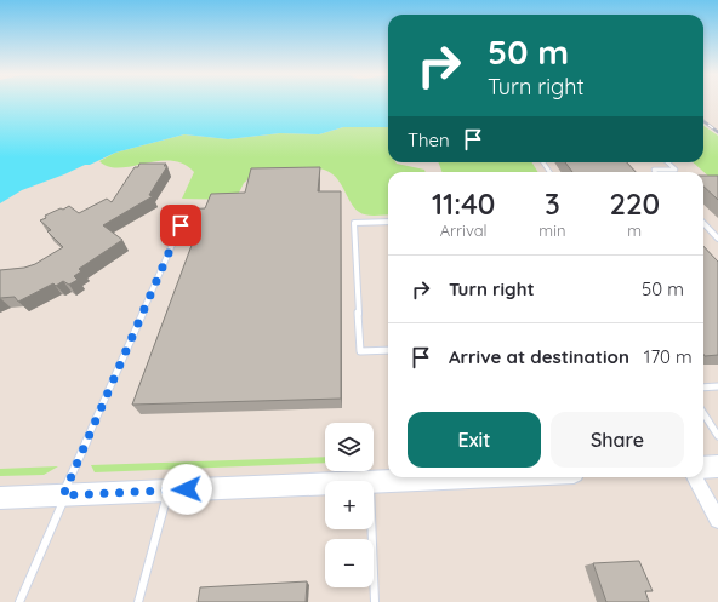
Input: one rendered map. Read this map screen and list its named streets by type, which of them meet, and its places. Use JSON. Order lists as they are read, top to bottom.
{
  "page": {
    "turn": ["50 m", "Turn right"],
    "then": "Then",
    "eta": [
      "11:40",
      "Arrival",
      "3",
      "min",
      "220",
      "m"
    ],
    "list": [
      {
        "name": "Turn right",
        "value": "50 m"
      },
      {
        "name": "Arrive at destination",
        "value": "170 m"
      }
    ],
    "buttons": ["Exit", "Share"],
    "map_buttons": ["+", "−"]
  }
}
